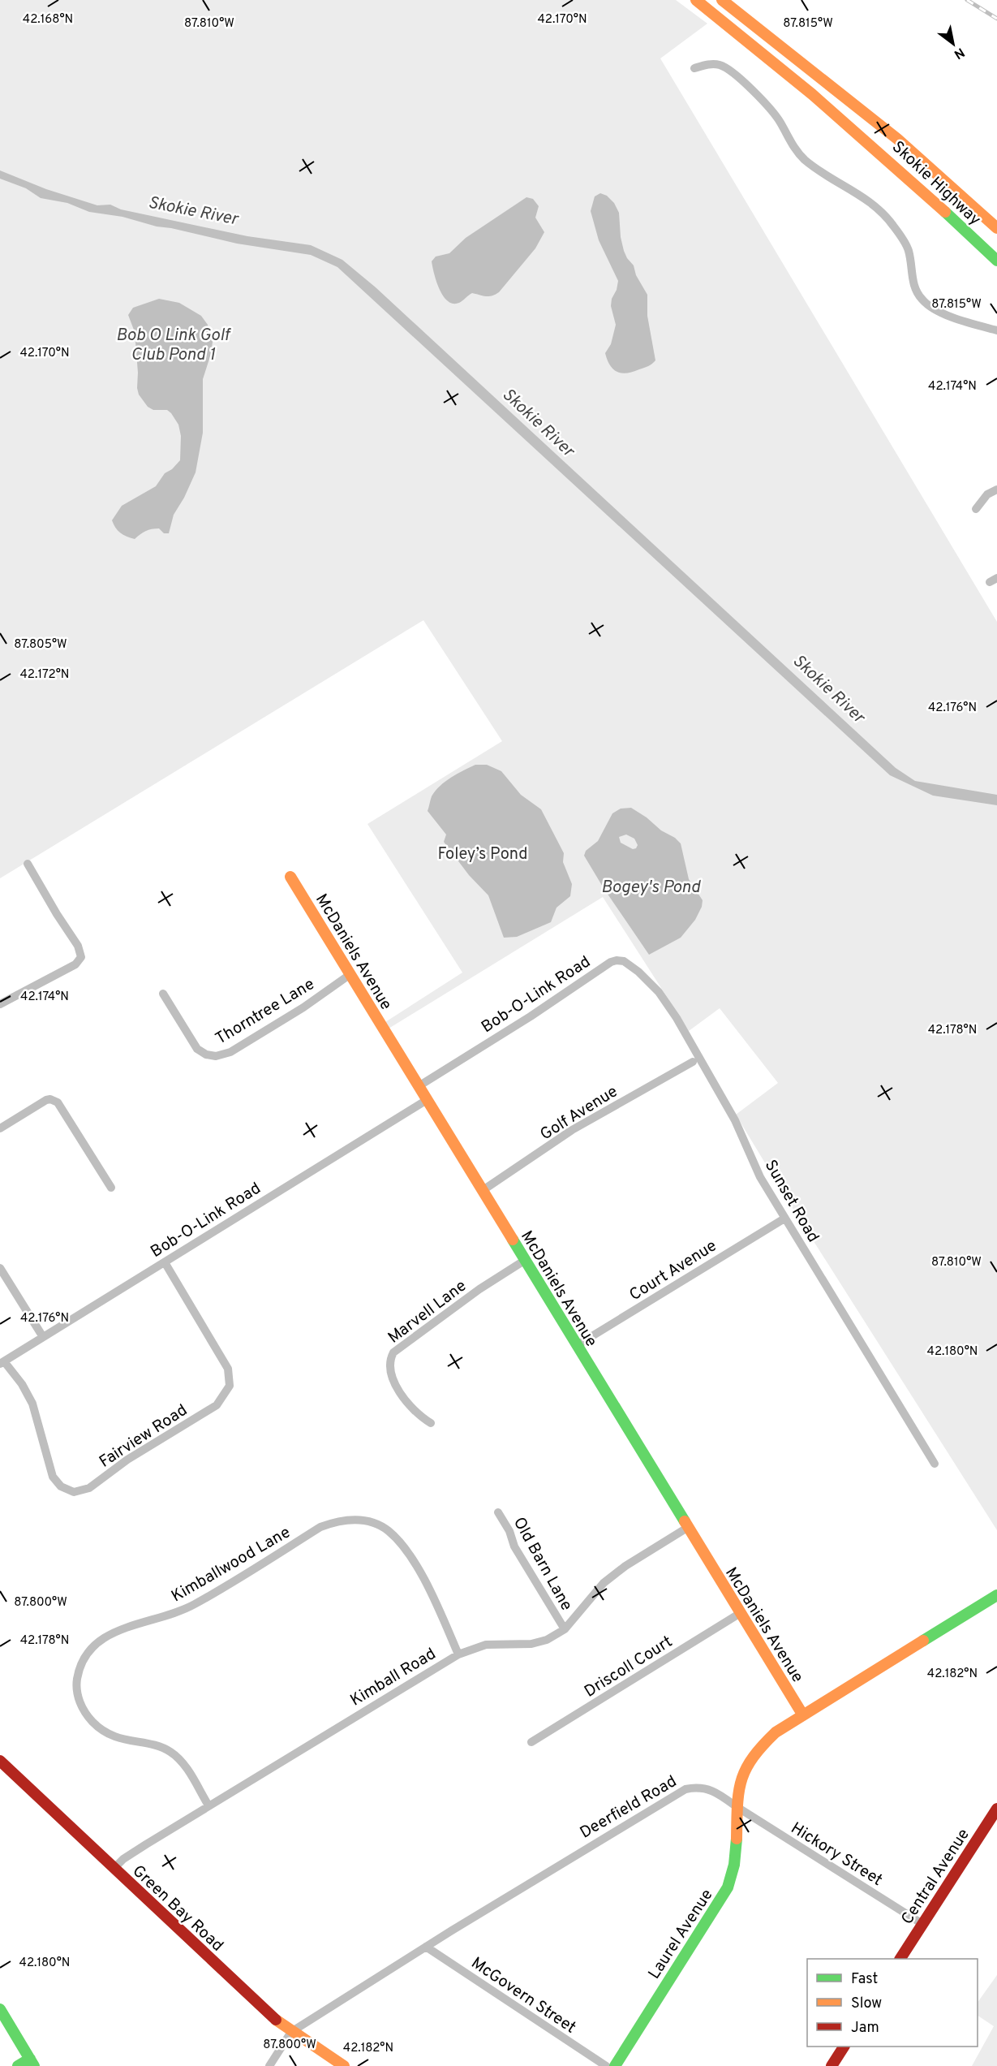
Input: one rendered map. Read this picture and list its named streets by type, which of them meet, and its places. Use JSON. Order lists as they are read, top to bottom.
{
  "streets": {
    "main road": [
      "Skokie Highway",
      "McDaniels Avenue",
      "Central Avenue",
      "Green Bay Road",
      "Laurel Avenue"
    ],
    "street": [
      "Bob-O-Link Road",
      "Thorntree Lane",
      "Golf Avenue",
      "Sunset Road",
      "Court Avenue",
      "Marvell Lane",
      "Fairview Road",
      "Kimballwood Lane",
      "Old Barn Lane",
      "Driscoll Court",
      "Kimball Road",
      "Deerfield Road",
      "Hickory Street",
      "McGovern Street"
    ]
  },
  "crossings": [
    ["McDaniels Avenue", "Bob-O-Link Road"],
    ["McDaniels Avenue", "Thorntree Lane"],
    ["McDaniels Avenue", "Golf Avenue"],
    ["McDaniels Avenue", "Court Avenue"],
    ["McDaniels Avenue", "Marvell Lane"],
    ["McDaniels Avenue", "Driscoll Court"],
    ["McDaniels Avenue", "Kimball Road"],
    ["Bob-O-Link Road", "Sunset Road"],
    ["Bob-O-Link Road", "Fairview Road"],
    ["Sunset Road", "Court Avenue"],
    ["Kimballwood Lane", "Kimball Road"],
    ["Old Barn Lane", "Kimball Road"],
    ["Kimball Road", "Green Bay Road"],
    ["Deerfield Road", "Hickory Street"],
    ["Deerfield Road", "Green Bay Road"],
    ["Deerfield Road", "Laurel Avenue"],
    ["Deerfield Road", "McGovern Street"],
    ["Hickory Street", "Central Avenue"],
    ["Hickory Street", "Laurel Avenue"]
  ],
  "water": ["Skokie River", "Bob O Link Golf Club Pond 1", "Bogey's Pond"],
  "parks": ["Foley’s Pond"],
  "legend": ["Fast", "Slow", "Jam"],
  "north": "bottom right",
  "coordinates": [
    "42.168°N",
    "42.170°N",
    "87.810°W",
    "87.815°W",
    "42.174°N",
    "87.805°W",
    "42.172°N",
    "42.176°N",
    "42.178°N",
    "42.180°N",
    "87.800°W",
    "42.182°N"
  ]
}
